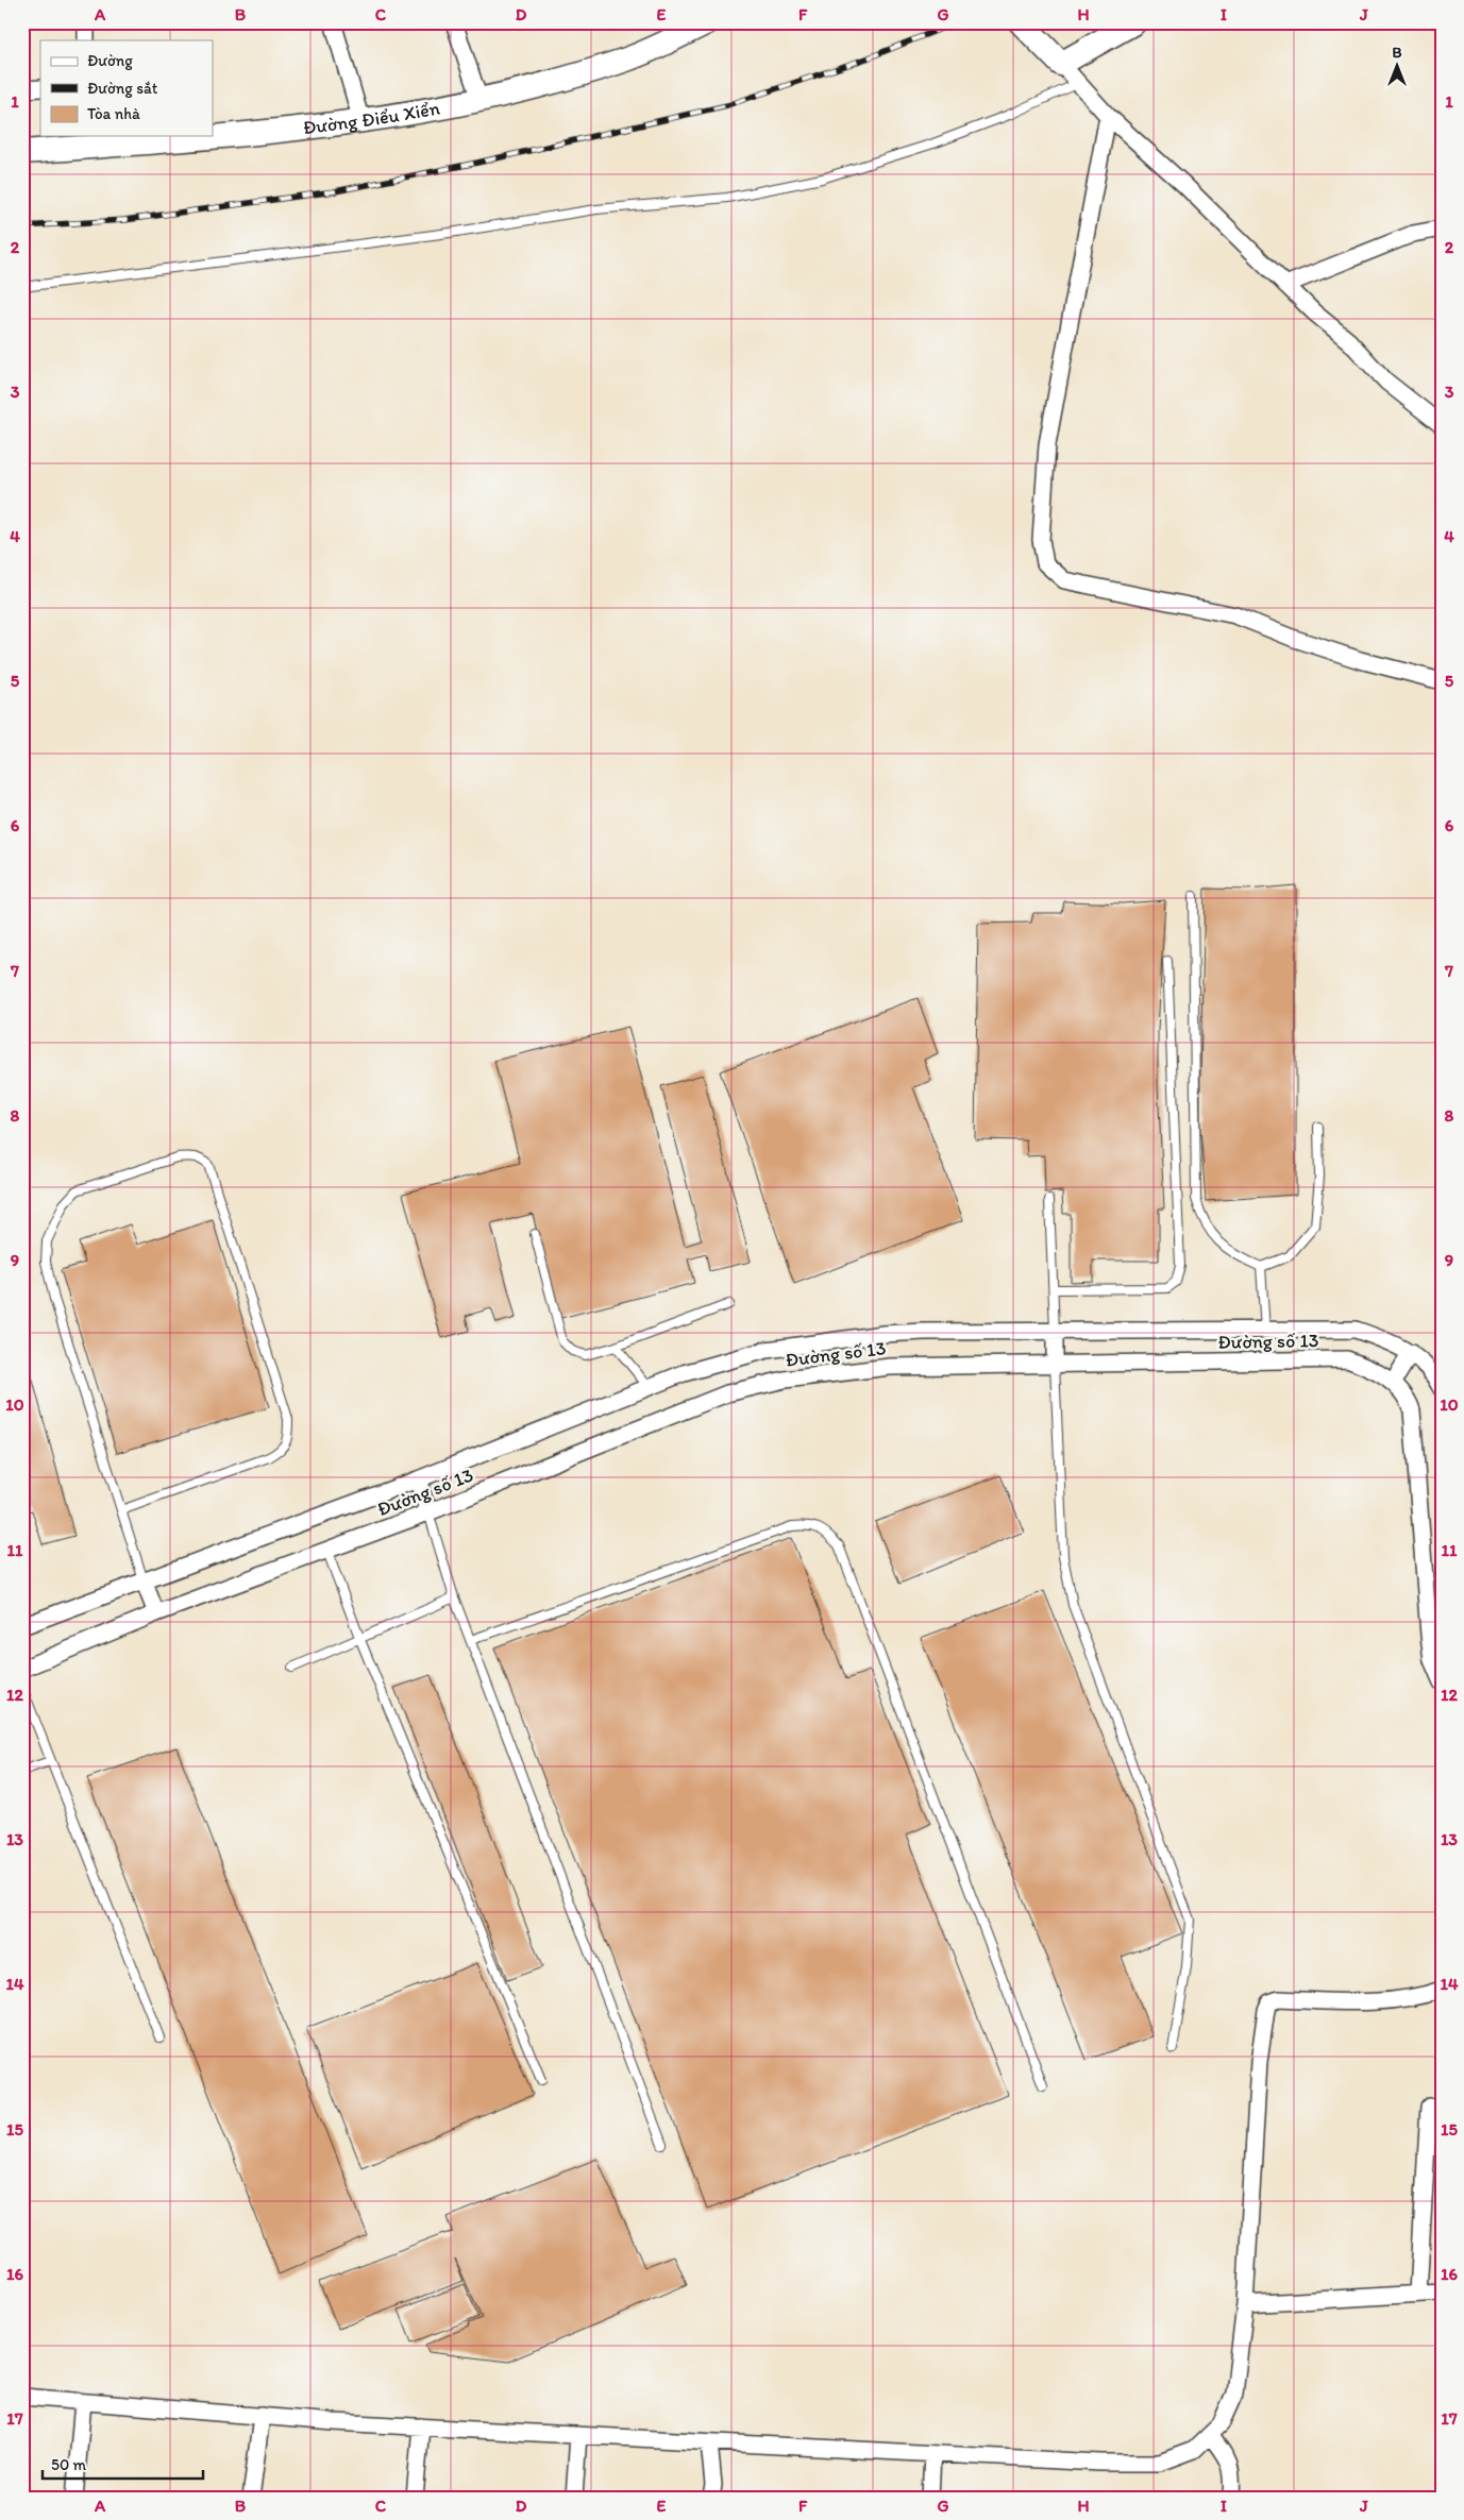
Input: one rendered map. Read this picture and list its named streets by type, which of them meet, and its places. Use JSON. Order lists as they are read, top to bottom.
{
  "streets": {
    "street": ["Đường Điểu Xiển", "Đường số 13"]
  },
  "legend": ["Đường", "Đường sắt", "Tòa nhà"],
  "scale_bar": "50 m",
  "north": "top",
  "grid": {
    "columns": [
      "A",
      "B",
      "C",
      "D",
      "E",
      "F",
      "G",
      "H",
      "I",
      "J"
    ],
    "rows": [
      "1",
      "2",
      "3",
      "4",
      "5",
      "6",
      "7",
      "8",
      "9",
      "10",
      "11",
      "12",
      "13",
      "14",
      "15",
      "16",
      "17"
    ]
  }
}
